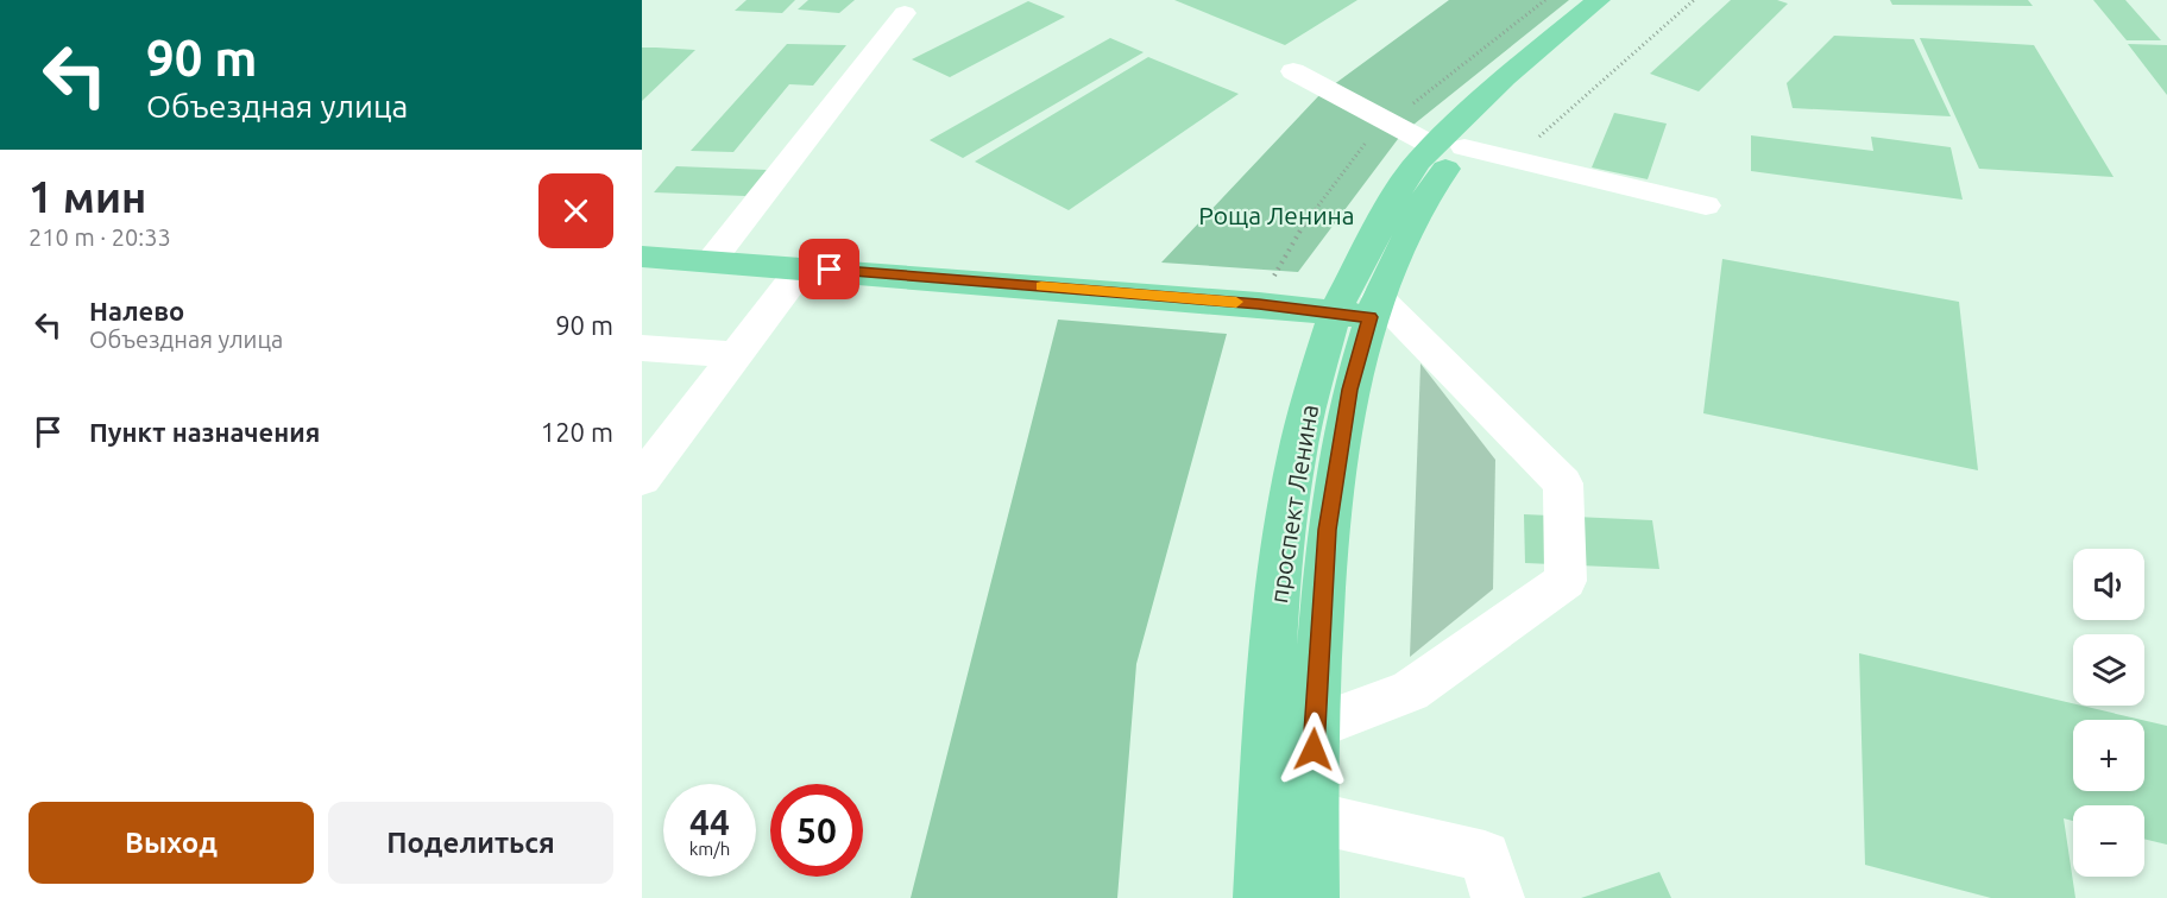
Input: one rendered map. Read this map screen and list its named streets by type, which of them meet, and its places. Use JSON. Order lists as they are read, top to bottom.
{
  "streets": {
    "main road": ["проспект Ленина"]
  },
  "parks": ["Роща Ленина"],
  "page": {
    "turn": ["90 m", "Объездная улица"],
    "heading": ["1 мин", "210 m · 20:33"],
    "list": [
      {
        "name": "Налево",
        "note": "Объездная улица",
        "value": "90 m"
      },
      {
        "name": "Пункт назначения",
        "value": "120 m"
      }
    ],
    "map_buttons": ["+", "−"],
    "speed": "44 km/h",
    "limit": "50",
    "buttons": ["Выход", "Поделиться"]
  }
}
